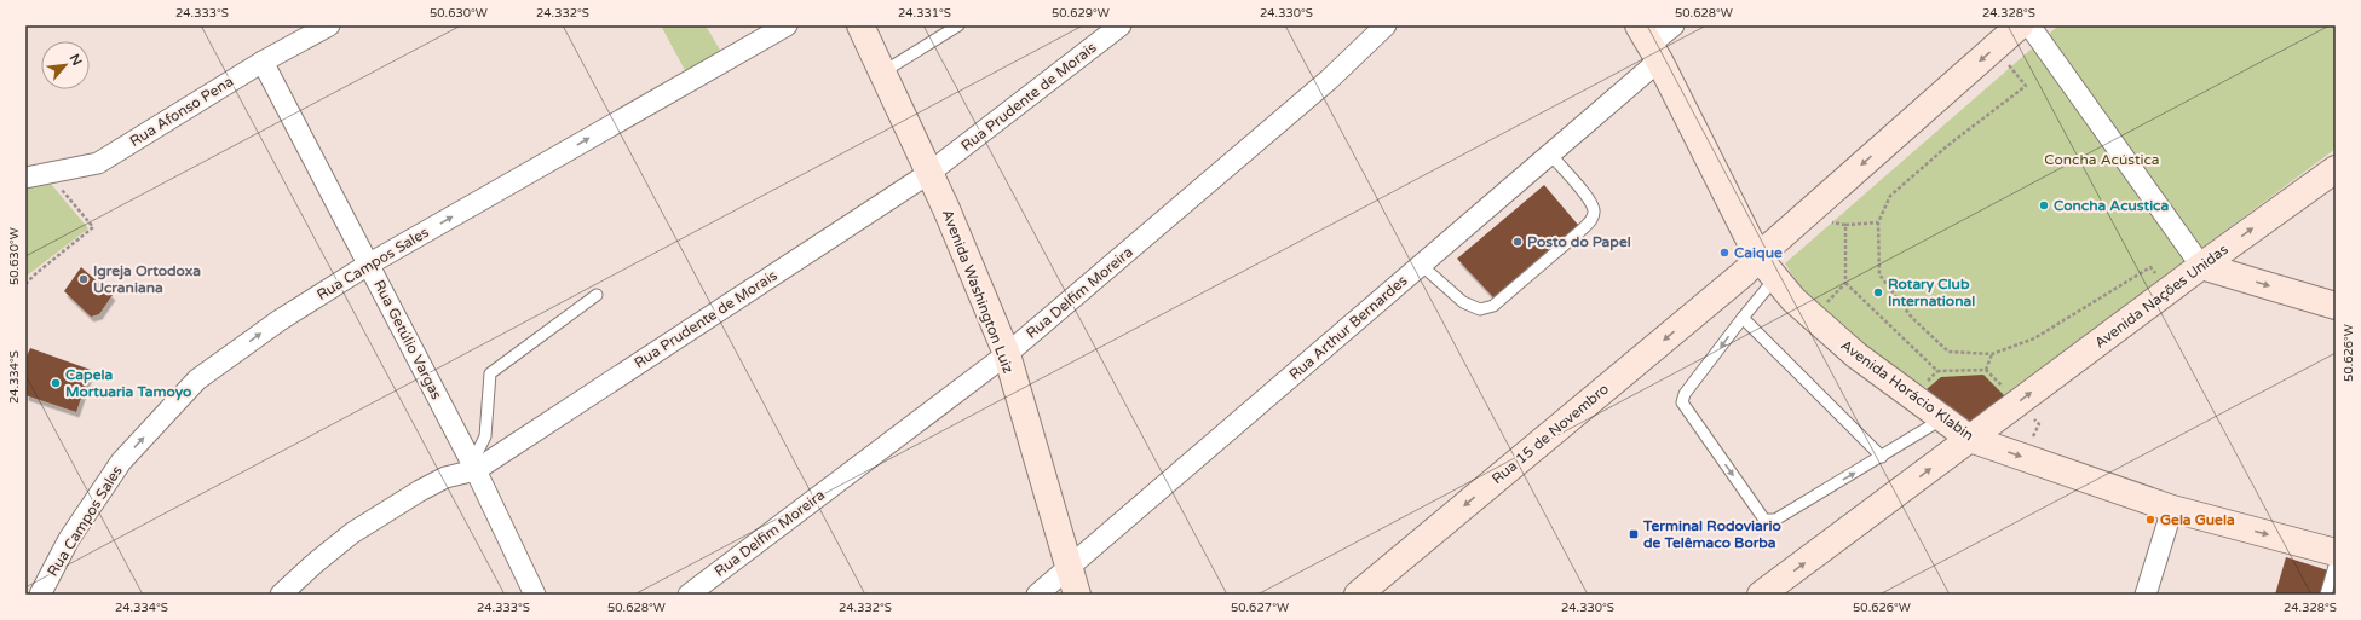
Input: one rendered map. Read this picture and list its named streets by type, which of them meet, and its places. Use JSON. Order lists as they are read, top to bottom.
{
  "streets": {
    "main road": [
      "Avenida Washington Luiz",
      "Avenida Nações Unidas",
      "Avenida Horácio Klabin",
      "Rua 15 de Novembro"
    ],
    "street": [
      "Rua Prudente de Morais",
      "Rua Afonso Pena",
      "Rua Campos Sales",
      "Rua Delfim Moreira",
      "Rua Arthur Bernardes",
      "Rua Getúlio Vargas"
    ]
  },
  "crossings": [
    ["Rua Prudente de Morais", "Avenida Washington Luiz"],
    ["Rua Prudente de Morais", "Rua Getúlio Vargas"],
    ["Rua Afonso Pena", "Rua Getúlio Vargas"],
    ["Rua Campos Sales", "Rua Getúlio Vargas"],
    ["Avenida Washington Luiz", "Rua Delfim Moreira"],
    ["Avenida Washington Luiz", "Rua Arthur Bernardes"],
    ["Avenida Nações Unidas", "Avenida Horácio Klabin"],
    ["Rua Arthur Bernardes", "Avenida Horácio Klabin"],
    ["Avenida Horácio Klabin", "Rua 15 de Novembro"]
  ],
  "one_way": ["Rua Campos Sales", "Avenida Nações Unidas", "Rua 15 de Novembro"],
  "parks": ["Concha Acústica"],
  "places": {
    "other": [
      "Concha Acustica",
      "Posto do Papel",
      "Caique",
      "Igreja Ortodoxa Ucraniana",
      "Rotary Club International",
      "Capela Mortuaria Tamoyo",
      "Gela Guela"
    ],
    "transit": ["Terminal Rodoviario de Telêmaco Borba"]
  },
  "north": "top right",
  "coordinates": [
    "24.333°S",
    "50.630°W",
    "24.332°S",
    "24.331°S",
    "50.629°W",
    "24.330°S",
    "50.628°W",
    "24.328°S",
    "50.626°W",
    "24.334°S",
    "50.627°W"
  ]
}
